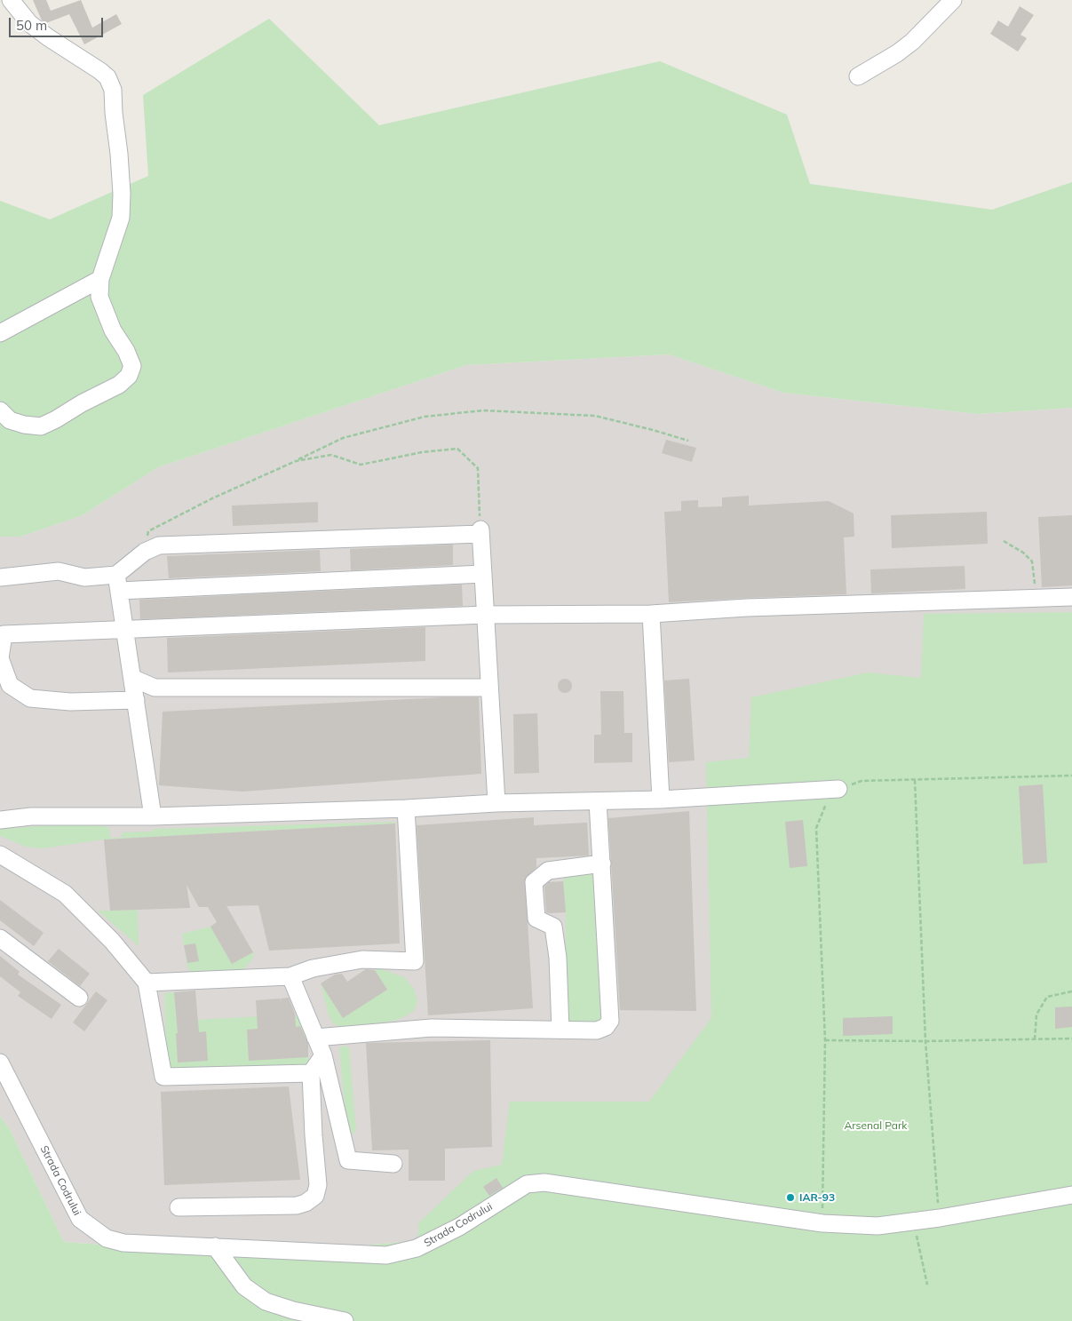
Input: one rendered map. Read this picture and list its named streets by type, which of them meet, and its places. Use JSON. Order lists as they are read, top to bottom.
{
  "streets": {
    "street": ["Strada Codrului"]
  },
  "parks": ["Arsenal Park"],
  "places": ["IAR-93"],
  "scale_bar": "50 m"
}
